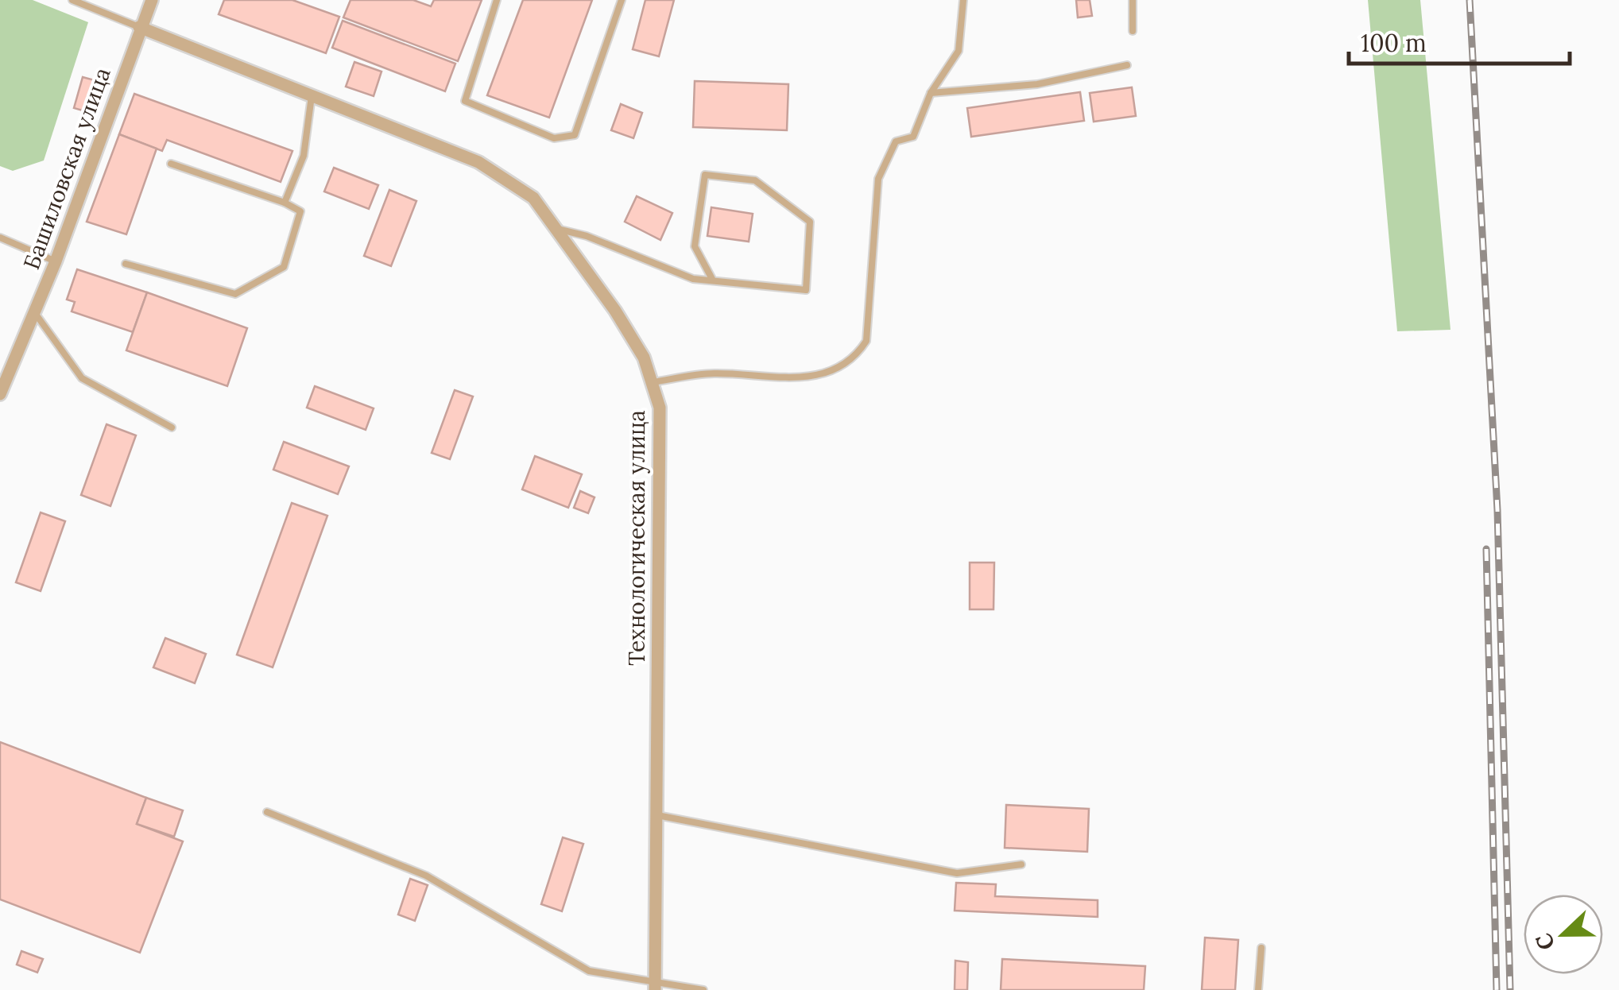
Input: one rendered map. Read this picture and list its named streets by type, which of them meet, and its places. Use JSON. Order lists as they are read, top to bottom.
{
  "streets": {
    "street": ["Башиловская улица", "Технологическая улица"]
  },
  "crossings": [
    ["Башиловская улица", "Технологическая улица"]
  ],
  "scale_bar": "100 m",
  "north": "left"
}
